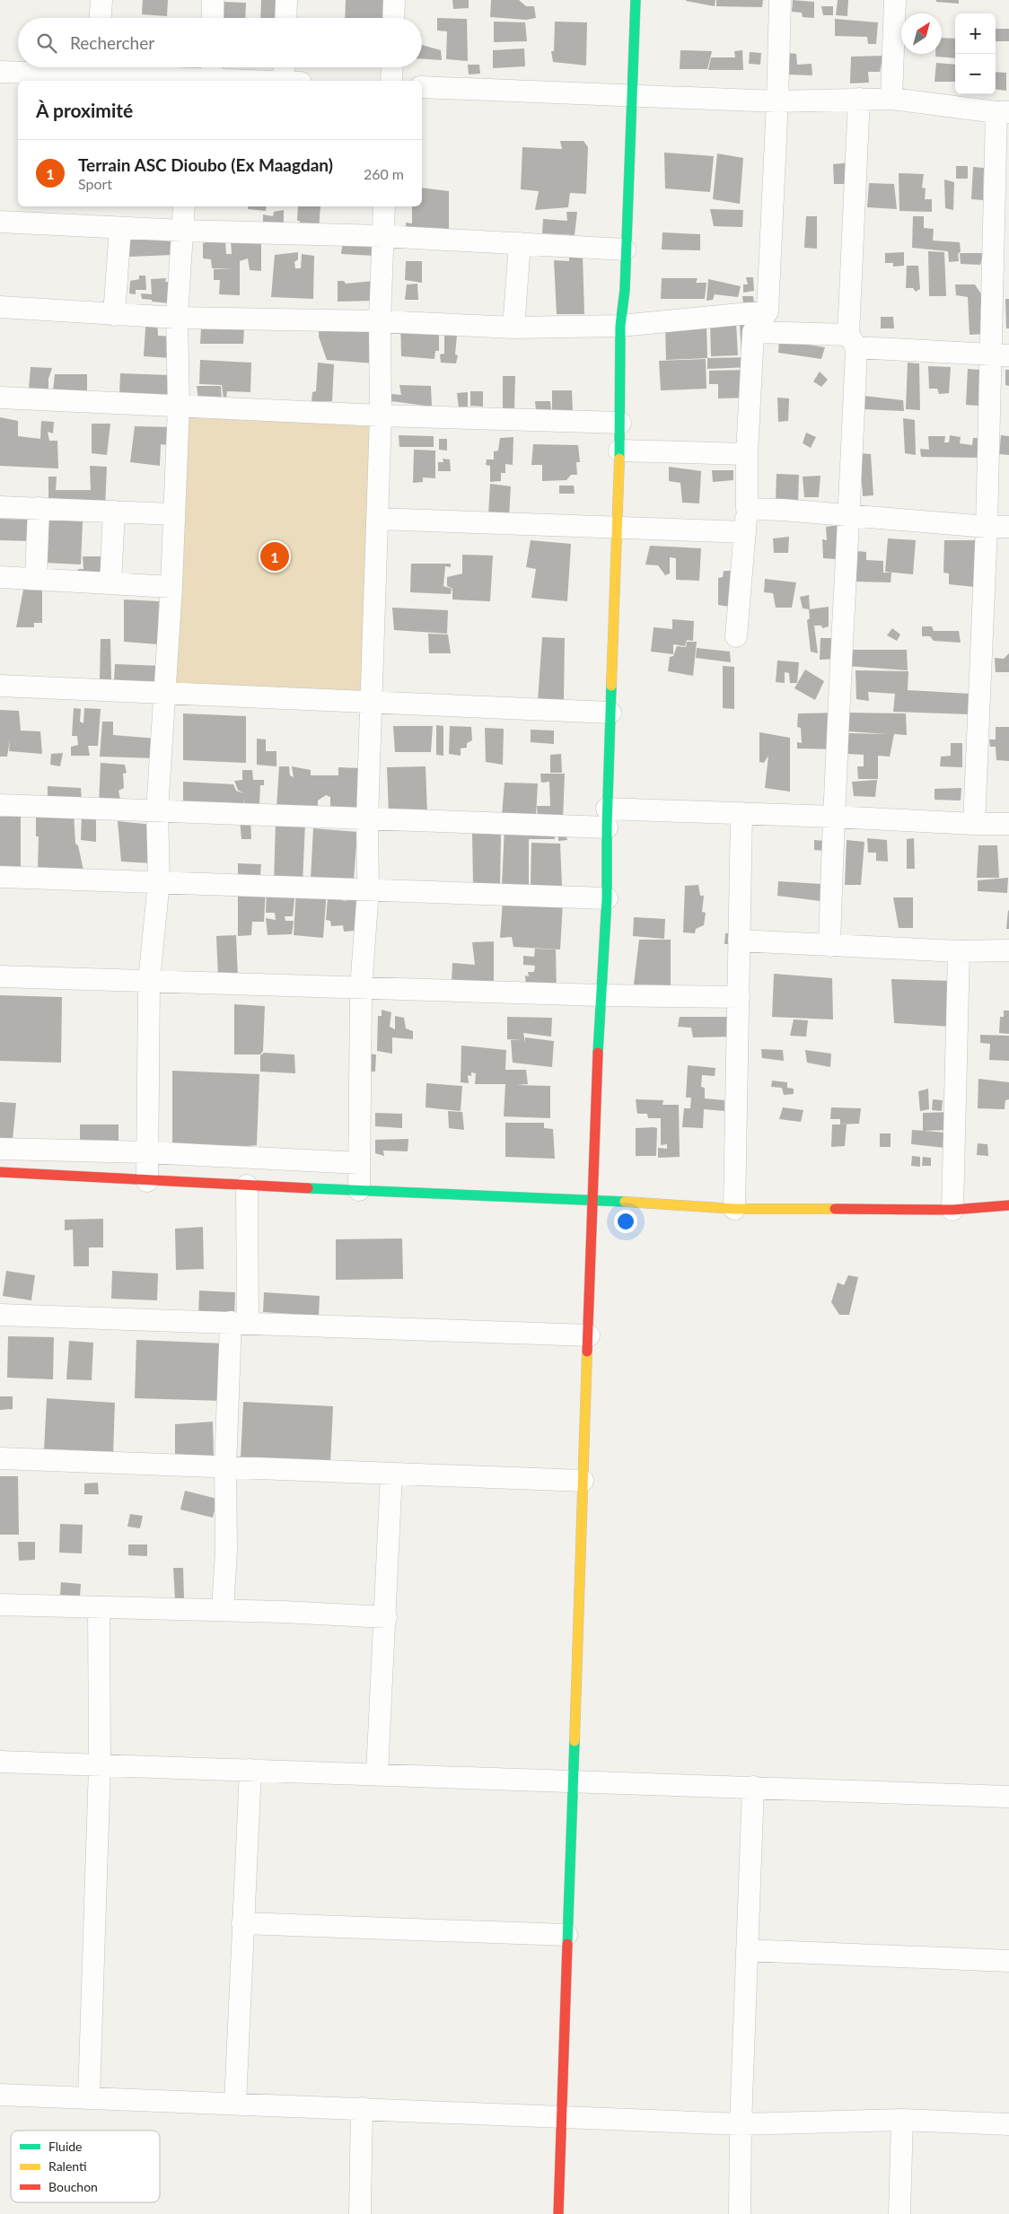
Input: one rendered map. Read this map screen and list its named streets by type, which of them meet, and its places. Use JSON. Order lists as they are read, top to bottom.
{
  "legend": ["Fluide", "Ralenti", "Bouchon"],
  "north": "top right",
  "page": {
    "map_buttons": ["+", "−"],
    "search": "Rechercher",
    "heading": "À proximité",
    "list": [
      {
        "mark": "1",
        "name": "Terrain ASC Dioubo (Ex Maagdan)",
        "note": "Sport",
        "value": "260 m"
      }
    ],
    "pins": "1"
  }
}
